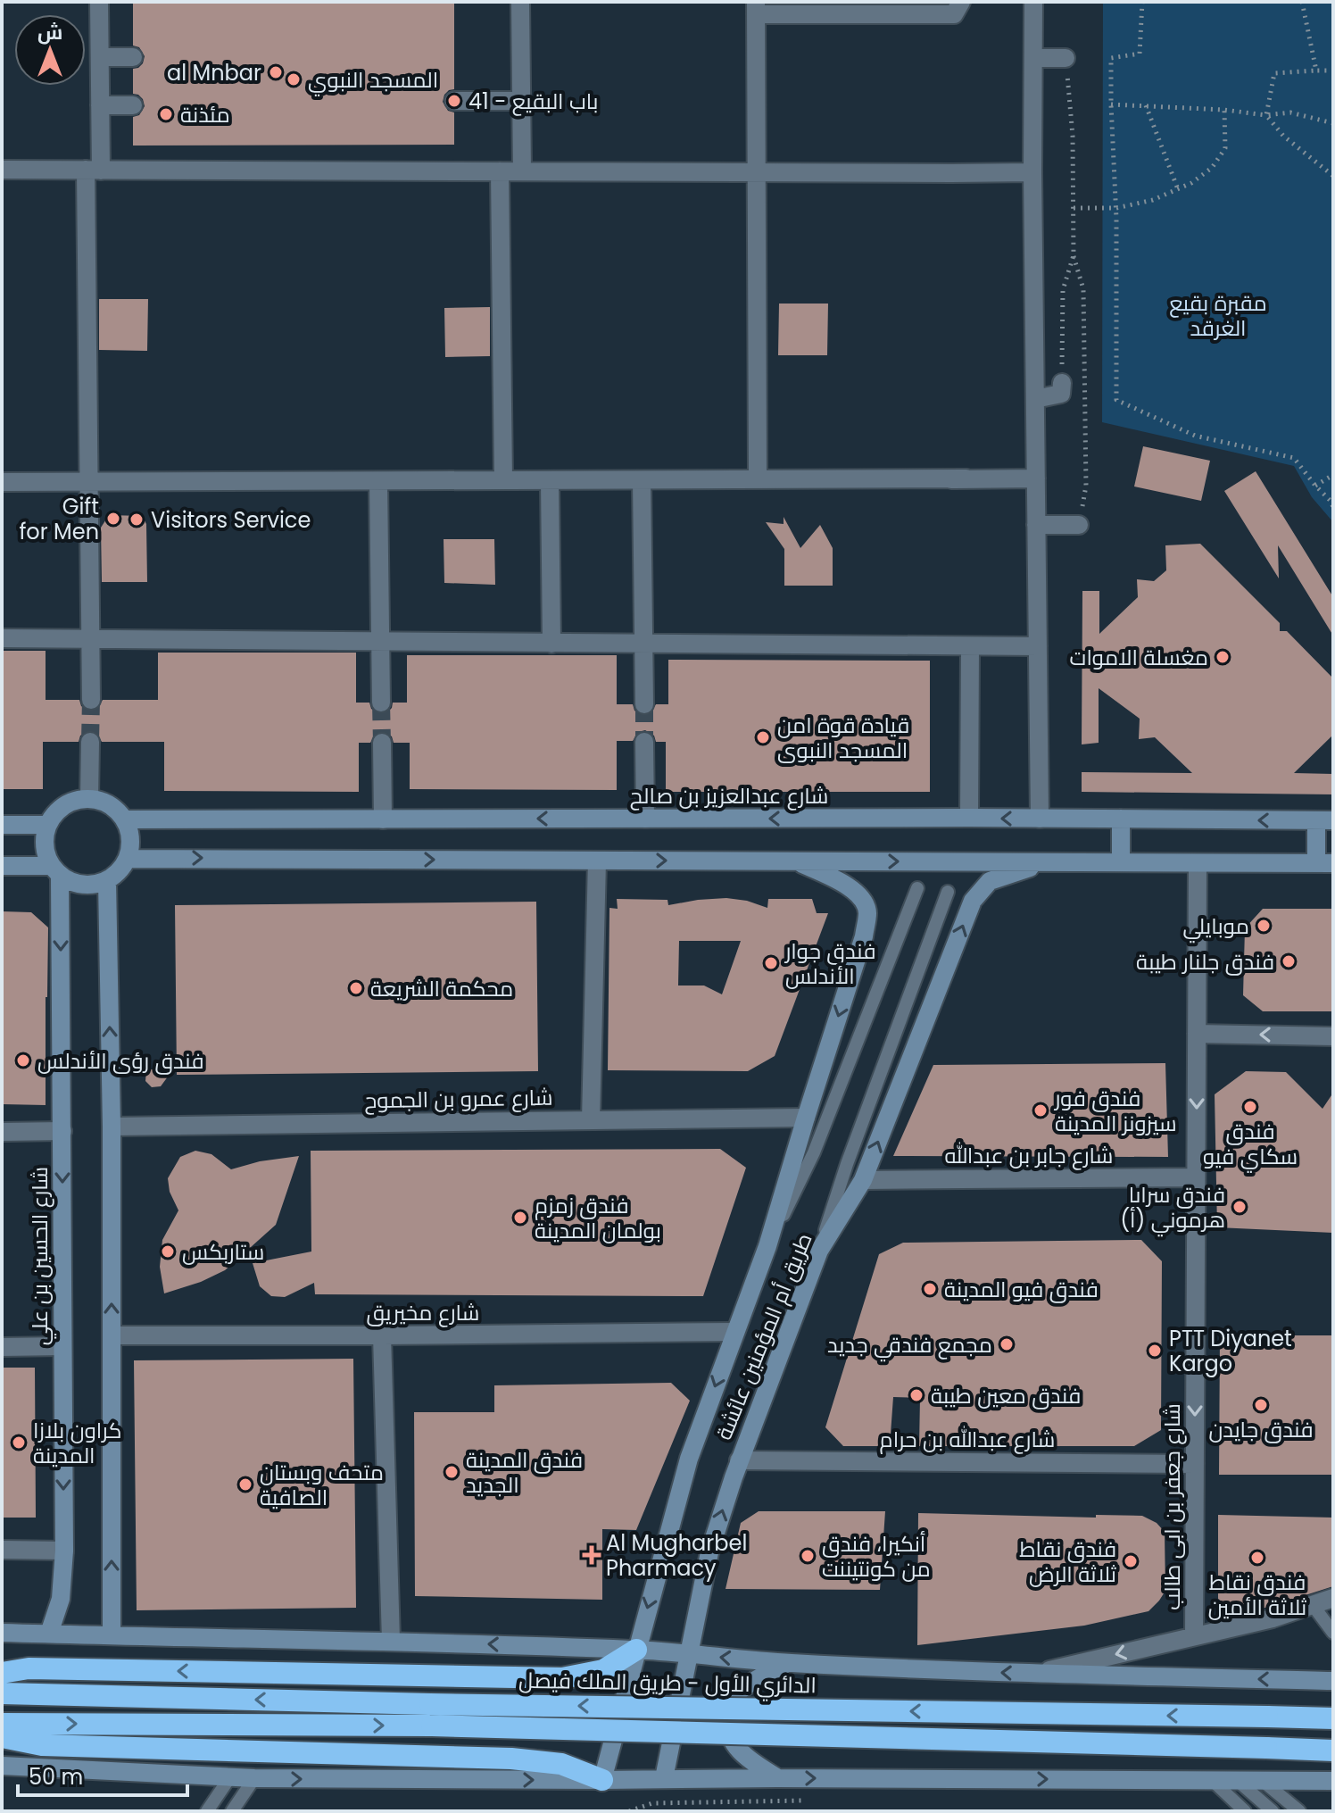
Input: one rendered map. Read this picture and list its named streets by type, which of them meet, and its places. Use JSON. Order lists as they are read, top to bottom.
{
  "streets": {
    "highway": ["الدائري الأول - طريق الملك فيصل"],
    "main road": ["شارع عبدالعزيز بن صالح", "شارع الحسين بن علي", "طريق أم المؤمنين عائشة"],
    "street": [
      "شارع عمرو بن الجموح",
      "شارع جابر بن عبدالله",
      "شارع مخيريق",
      "شارع عبدالله بن حرام",
      "شارع جعفر بن ابى طالب"
    ]
  },
  "crossings": [
    ["شارع عبدالعزيز بن صالح", "شارع الحسين بن علي"],
    ["شارع عمرو بن الجموح", "طريق أم المؤمنين عائشة"],
    ["شارع جابر بن عبدالله", "طريق أم المؤمنين عائشة"],
    ["شارع جابر بن عبدالله", "شارع جعفر بن ابى طالب"],
    ["شارع مخيريق", "طريق أم المؤمنين عائشة"],
    ["طريق أم المؤمنين عائشة", "شارع عبدالله بن حرام"],
    ["شارع عبدالله بن حرام", "شارع جعفر بن ابى طالب"]
  ],
  "one_way": ["شارع جعفر بن ابى طالب"],
  "parks": ["مقبرة بقيع الغرقد"],
  "places": {
    "other": [
      "al Mnbar",
      "المسجد النبوي",
      "باب البقيع - 41",
      "مئذنة",
      "Gift for Men",
      "Visitors Service",
      "مغسلة الاموات",
      "قيادة قوة امن المسجد النبوى",
      "موبايلي",
      "فندق جلنار طيبة",
      "فندق جوار الأندلس",
      "محكمة الشريعة",
      "فندق رؤى الأندلس",
      "فندق سكاي فيو",
      "فندق فور سيزونز المدينة",
      "فندق سرايا هرموني (أ)",
      "فندق زمزم بولمان المدينة",
      "ستاربكس",
      "فندق فيو المدينة",
      "مجمع فندقي جديد",
      "PTT Diyanet Kargo",
      "فندق معين طيبة",
      "فندق جايدن",
      "كراون بلازا المدينة",
      "فندق المدينة الجديد",
      "متحف وبستان الصافية",
      "أنكيرا، فندق من كونتيننت",
      "فندق نقاط ثلاثة الأمين",
      "فندق نقاط ثلاثة الرض"
    ],
    "health": ["Al Mugharbel Pharmacy"]
  },
  "scale_bar": "50 m",
  "north": "top"
}
